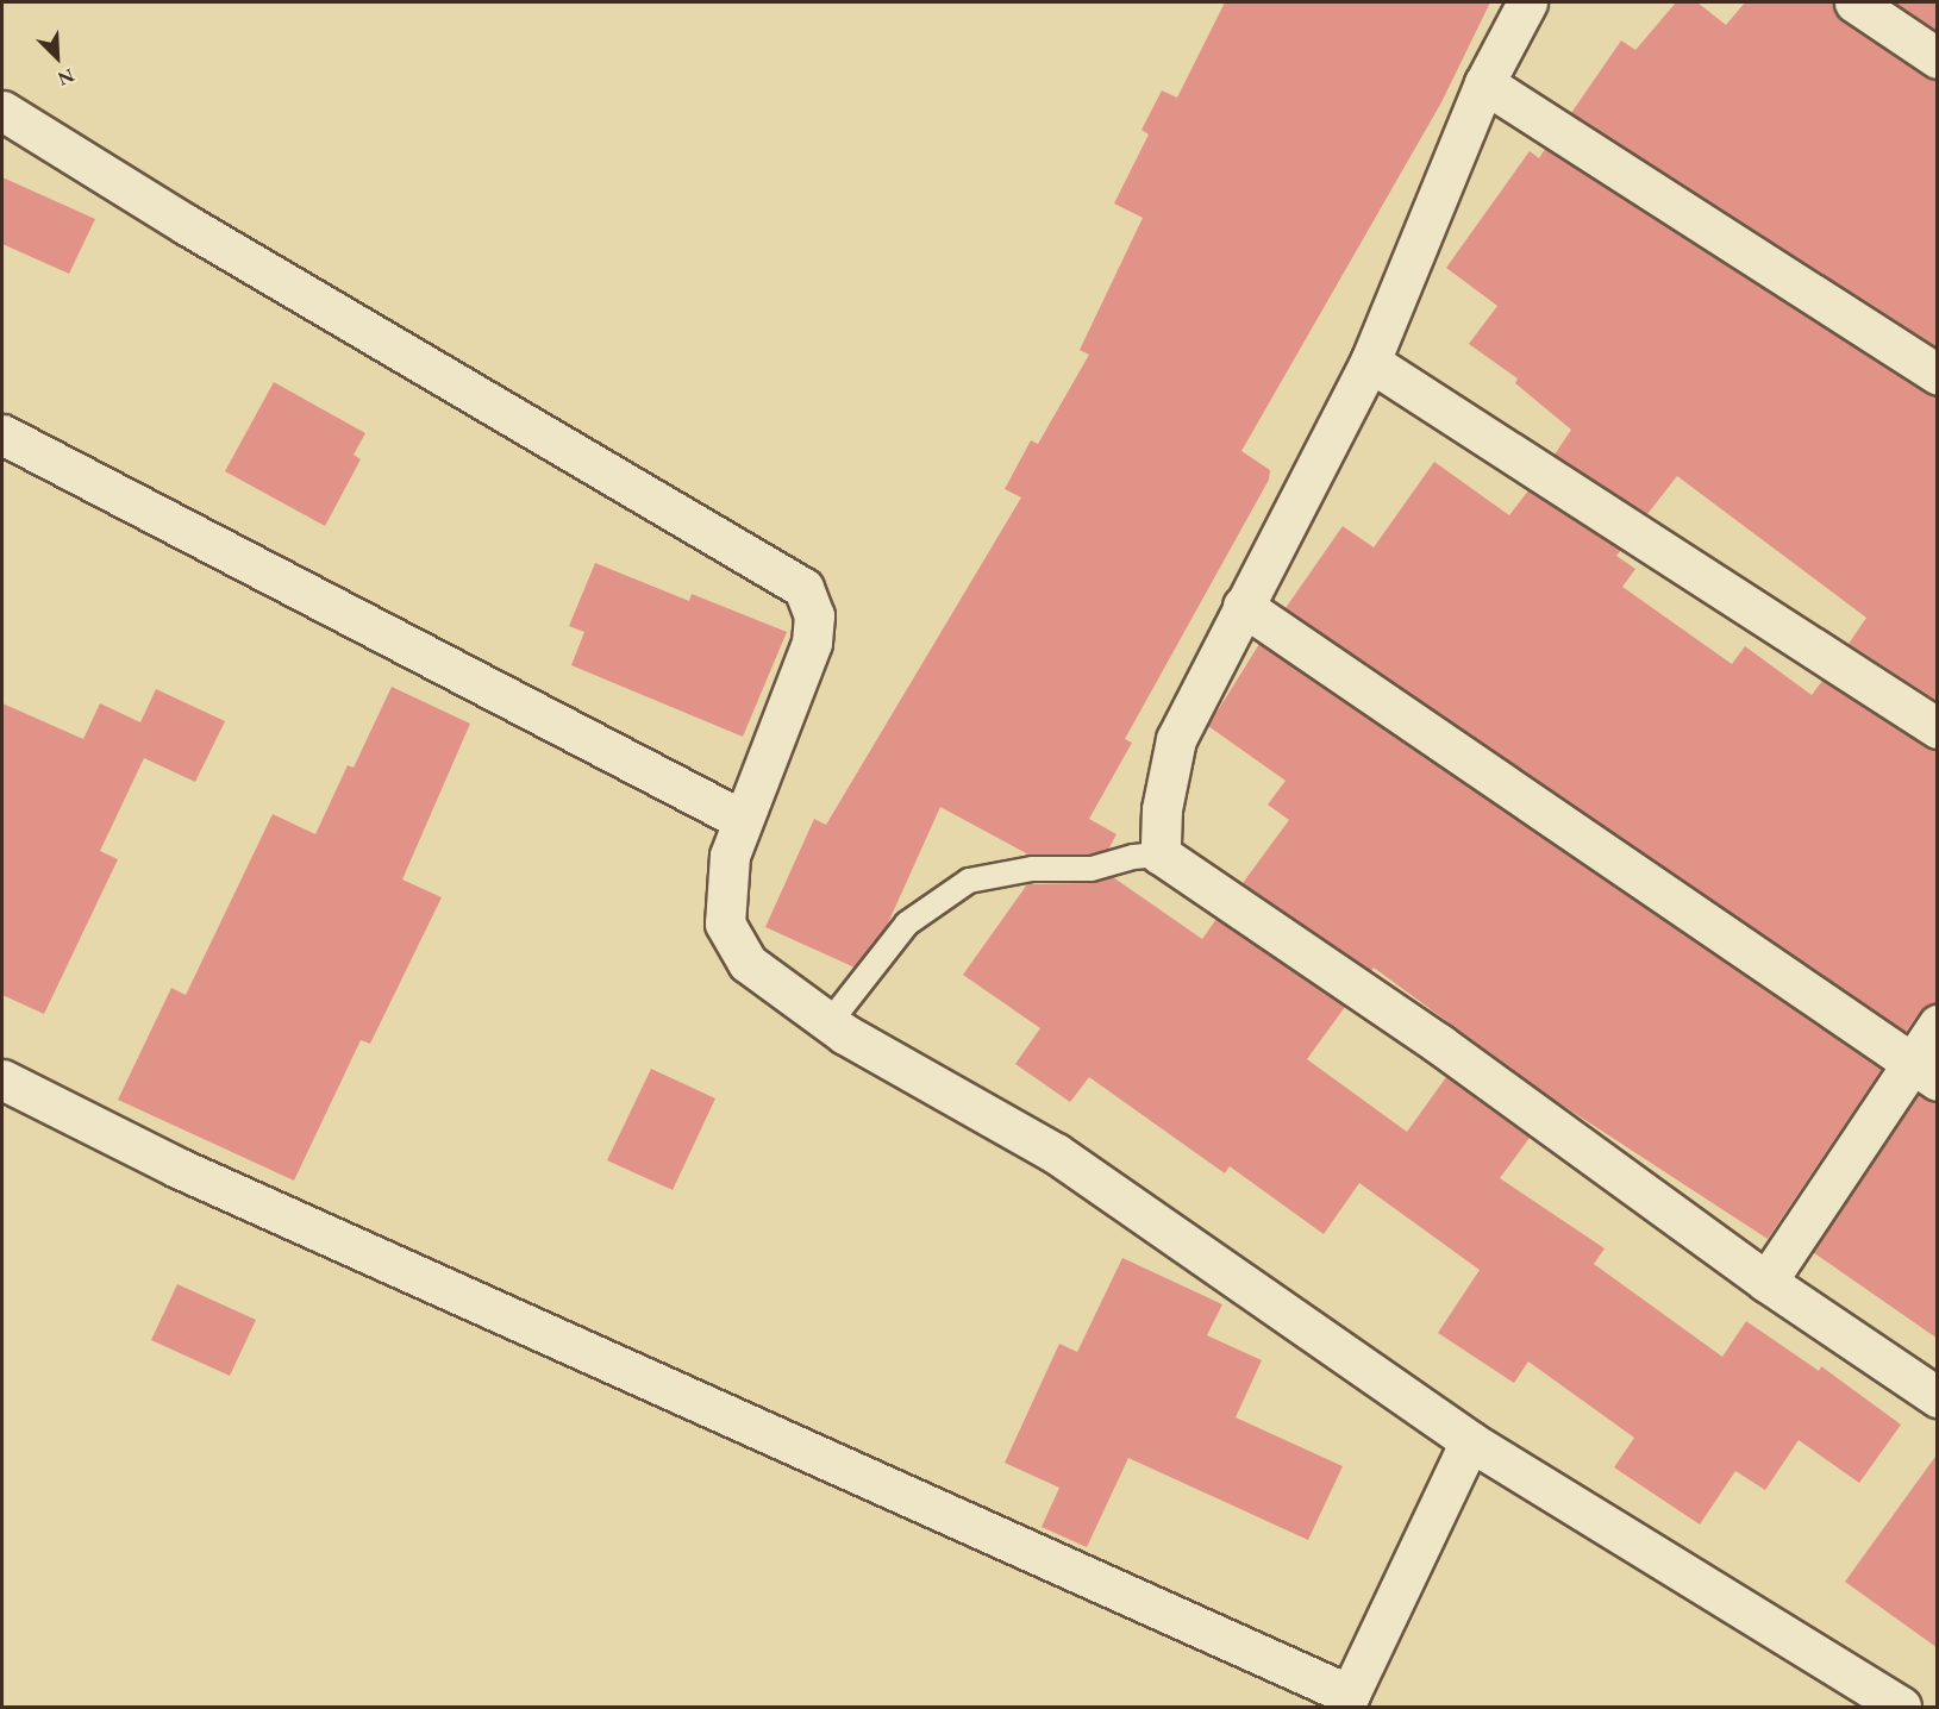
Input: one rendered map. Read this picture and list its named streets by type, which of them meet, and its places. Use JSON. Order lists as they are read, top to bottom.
{
  "north": "bottom right"
}
